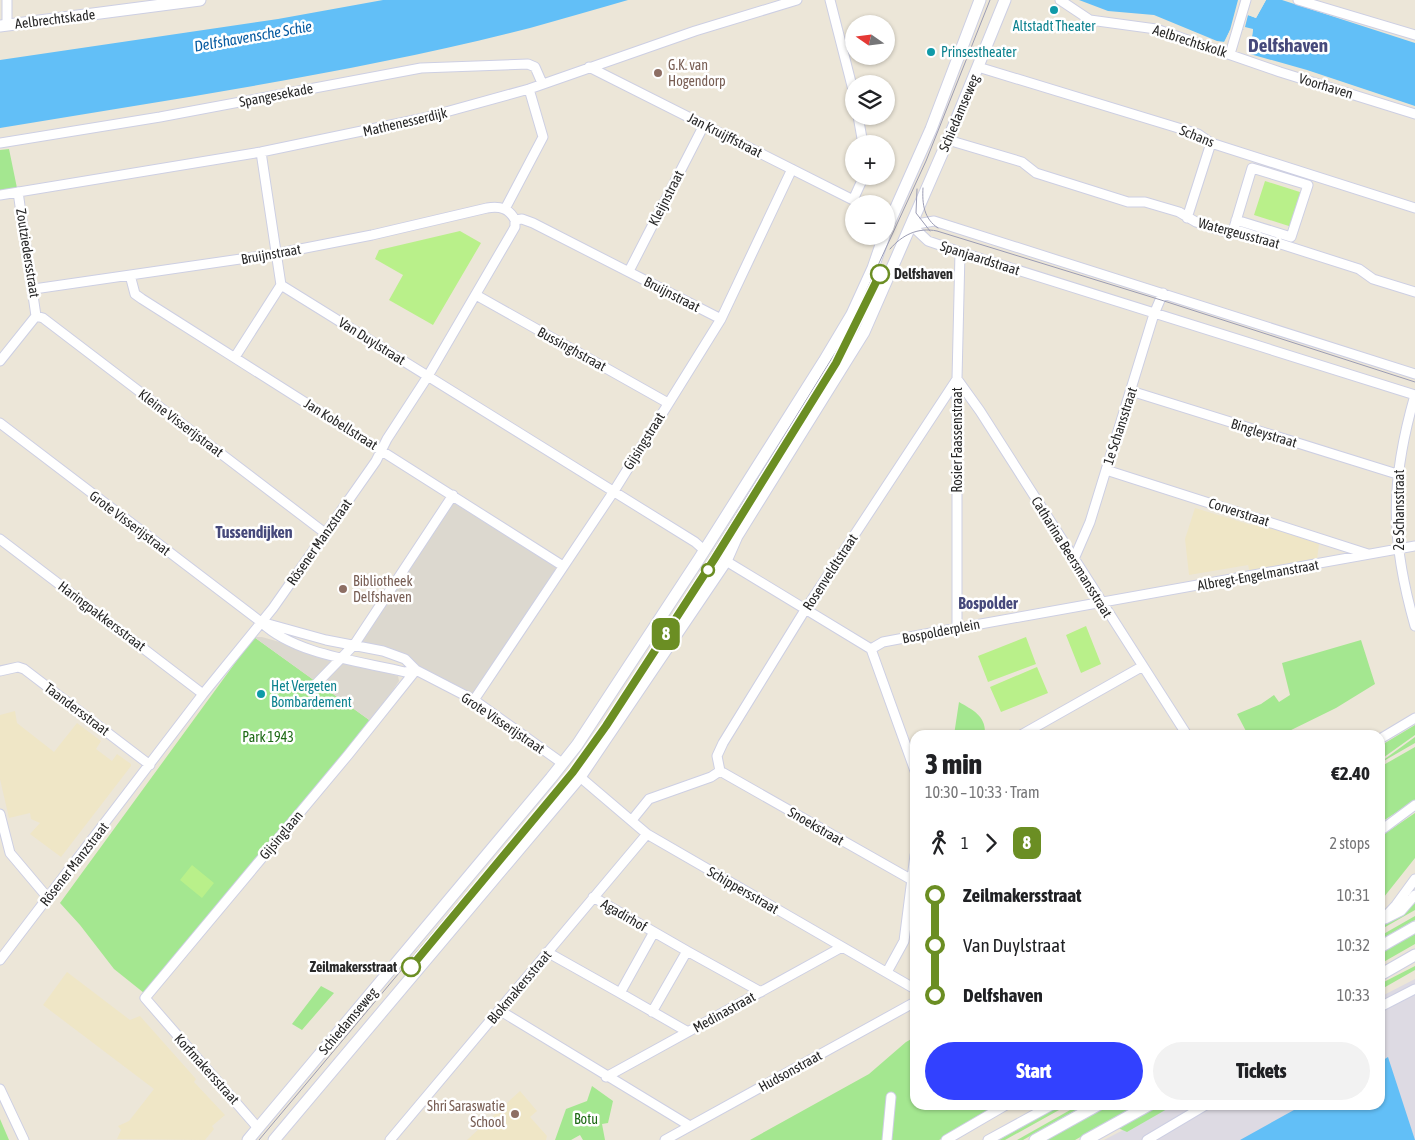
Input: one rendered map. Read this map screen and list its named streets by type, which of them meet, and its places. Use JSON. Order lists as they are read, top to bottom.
{
  "streets": {
    "street": [
      "Aelbrechtskade",
      "Aelbrechtskolk",
      "Voorhaven",
      "Spangesekade",
      "Schiedamseweg",
      "Mathenesserdijk",
      "Jan Kruijffstraat",
      "Schans",
      "Kleijnstraat",
      "Watergeusstraat",
      "Zoutziedersstraat",
      "Bruijnstraat",
      "Spanjaardstraat",
      "Van Duylstraat",
      "Bussinghstraat",
      "Kleine Visserijstraat",
      "Jan Kobellstraat",
      "1e Schansstraat",
      "Bingleystraat",
      "Rosier Faassenstraat",
      "Gijsingstraat",
      "2e Schansstraat",
      "Corverstraat",
      "Grote Visserijstraat",
      "Rösener Manzstraat",
      "Catharina Beersmansstraat",
      "Rosenveldtstraat",
      "Albregt-Engelmanstraat",
      "Haringpakkersstraat",
      "Bospolderplein",
      "Taandersstraat",
      "Snoekstraat",
      "Gijsinglaan",
      "Schippersstraat",
      "Agadirhof",
      "Blokmakersstraat",
      "Medinastraat",
      "Korfmakersstraat",
      "Hudsonstraat"
    ]
  },
  "crossings": [
    ["Aelbrechtskolk", "Voorhaven"],
    ["Spangesekade", "Mathenesserdijk"],
    ["Schiedamseweg", "Schans"],
    ["Schiedamseweg", "Watergeusstraat"],
    ["Schiedamseweg", "Spanjaardstraat"],
    ["Schiedamseweg", "Van Duylstraat"],
    ["Schiedamseweg", "Grote Visserijstraat"],
    ["Schiedamseweg", "Schippersstraat"],
    ["Schiedamseweg", "Korfmakersstraat"],
    ["Mathenesserdijk", "Jan Kruijffstraat"],
    ["Mathenesserdijk", "Zoutziedersstraat"],
    ["Jan Kruijffstraat", "Kleijnstraat"],
    ["Jan Kruijffstraat", "Gijsingstraat"],
    ["Kleijnstraat", "Bruijnstraat"],
    ["Zoutziedersstraat", "Bruijnstraat"],
    ["Zoutziedersstraat", "Kleine Visserijstraat"],
    ["Bruijnstraat", "Jan Kobellstraat"],
    ["Bruijnstraat", "Gijsingstraat"],
    ["Bruijnstraat", "Rösener Manzstraat"],
    ["Spanjaardstraat", "1e Schansstraat"],
    ["Spanjaardstraat", "Rosier Faassenstraat"],
    ["Spanjaardstraat", "2e Schansstraat"],
    ["Van Duylstraat", "Gijsingstraat"],
    ["Van Duylstraat", "Rösener Manzstraat"],
    ["Bussinghstraat", "Gijsingstraat"],
    ["Bussinghstraat", "Rösener Manzstraat"],
    ["Kleine Visserijstraat", "Rösener Manzstraat"],
    ["Jan Kobellstraat", "Gijsingstraat"],
    ["Jan Kobellstraat", "Rösener Manzstraat"],
    ["1e Schansstraat", "Bingleystraat"],
    ["1e Schansstraat", "Corverstraat"],
    ["1e Schansstraat", "Catharina Beersmansstraat"],
    ["Bingleystraat", "2e Schansstraat"],
    ["Rosier Faassenstraat", "Catharina Beersmansstraat"],
    ["Rosier Faassenstraat", "Rosenveldtstraat"],
    ["Rosier Faassenstraat", "Bospolderplein"],
    ["Gijsingstraat", "Grote Visserijstraat"],
    ["2e Schansstraat", "Albregt-Engelmanstraat"],
    ["Corverstraat", "Albregt-Engelmanstraat"],
    ["Grote Visserijstraat", "Rösener Manzstraat"],
    ["Grote Visserijstraat", "Gijsinglaan"],
    ["Rösener Manzstraat", "Haringpakkersstraat"],
    ["Rösener Manzstraat", "Taandersstraat"],
    ["Catharina Beersmansstraat", "Rosenveldtstraat"],
    ["Catharina Beersmansstraat", "Albregt-Engelmanstraat"],
    ["Catharina Beersmansstraat", "Bospolderplein"],
    ["Rosenveldtstraat", "Snoekstraat"],
    ["Albregt-Engelmanstraat", "Bospolderplein"],
    ["Gijsinglaan", "Korfmakersstraat"],
    ["Schippersstraat", "Blokmakersstraat"],
    ["Schippersstraat", "Medinastraat"],
    ["Agadirhof", "Blokmakersstraat"],
    ["Agadirhof", "Medinastraat"]
  ],
  "districts": ["Delfshaven", "Tussendijken", "Bospolder"],
  "water": ["Delfshavensche Schie"],
  "parks": ["Park 1943", "Botu"],
  "places": [
    "Altstadt Theater",
    "Prinsestheater",
    "G.K. van Hogendorp",
    "Delfshaven",
    "Bibliotheek Delfshaven",
    "Het Vergeten Bombardement",
    "Zeilmakersstraat",
    "Shri Saraswatie School"
  ],
  "lines": ["tram line 8"],
  "north": "left",
  "page": {
    "on_map": "8",
    "map_buttons": ["+", "−"],
    "heading": ["3 min", "10:30 – 10:33 · Tram", "€2.40"],
    "legs": ["1", "8", "2 stops"],
    "list": [
      {
        "name": "Zeilmakersstraat",
        "value": "10:31"
      },
      {
        "name": "Van Duylstraat",
        "value": "10:32"
      },
      {
        "name": "Delfshaven",
        "value": "10:33"
      }
    ],
    "buttons": ["Start", "Tickets"]
  }
}
